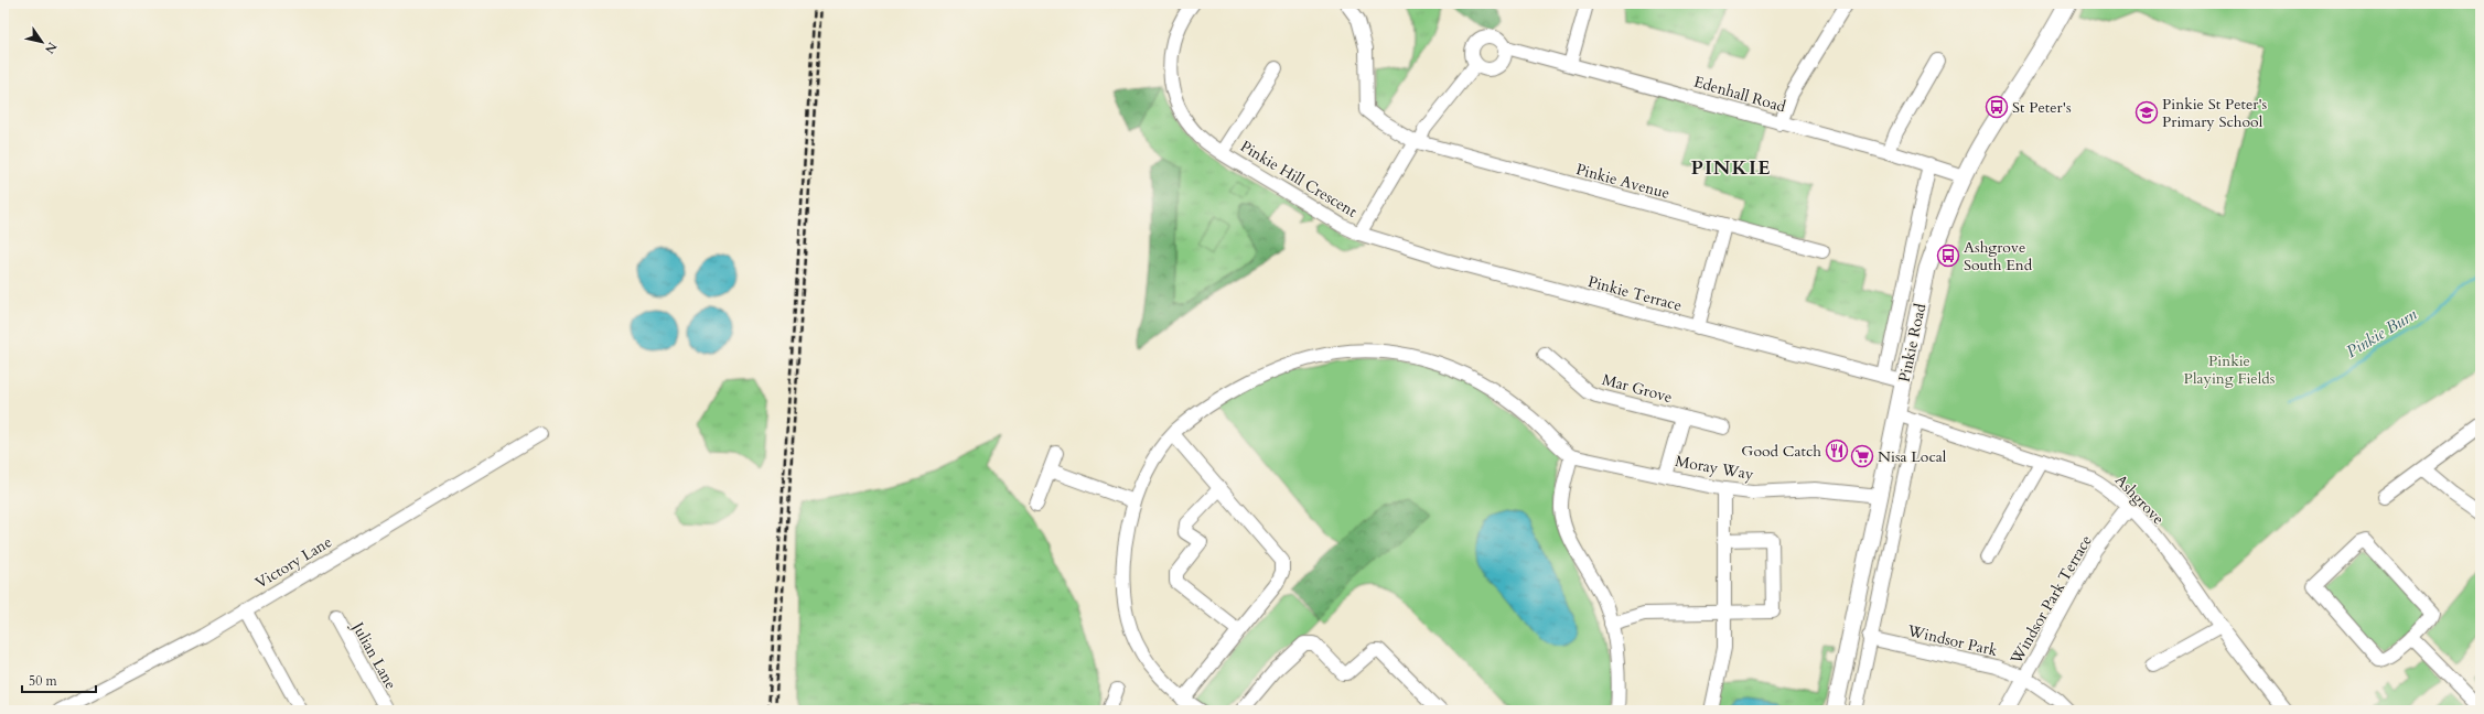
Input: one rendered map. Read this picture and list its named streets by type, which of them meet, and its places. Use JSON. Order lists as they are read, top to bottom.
{
  "streets": {
    "main road": ["Pinkie Road"],
    "street": [
      "Edenhall Road",
      "Pinkie Hill Crescent",
      "Pinkie Avenue",
      "Pinkie Terrace",
      "Mar Grove",
      "Moray Way",
      "Ashgrove",
      "Victory Lane",
      "Windsor Park Terrace",
      "Windsor Park",
      "Julian Lane"
    ]
  },
  "crossings": [
    ["Edenhall Road", "Pinkie Road"],
    ["Pinkie Hill Crescent", "Pinkie Terrace"],
    ["Pinkie Terrace", "Pinkie Road"],
    ["Pinkie Road", "Moray Way"],
    ["Pinkie Road", "Ashgrove"],
    ["Mar Grove", "Moray Way"],
    ["Ashgrove", "Windsor Park Terrace"],
    ["Windsor Park Terrace", "Windsor Park"]
  ],
  "districts": ["PINKIE"],
  "water": ["Pinkie Burn"],
  "parks": ["Pinkie Playing Fields"],
  "places": {
    "bus stop": ["St Peter's", "Ashgrove South End"],
    "school or university": ["Pinkie St Peter's Primary School"],
    "restaurant": ["Good Catch"],
    "supermarket": ["Nisa Local"]
  },
  "scale_bar": "50 m",
  "north": "bottom right"
}
